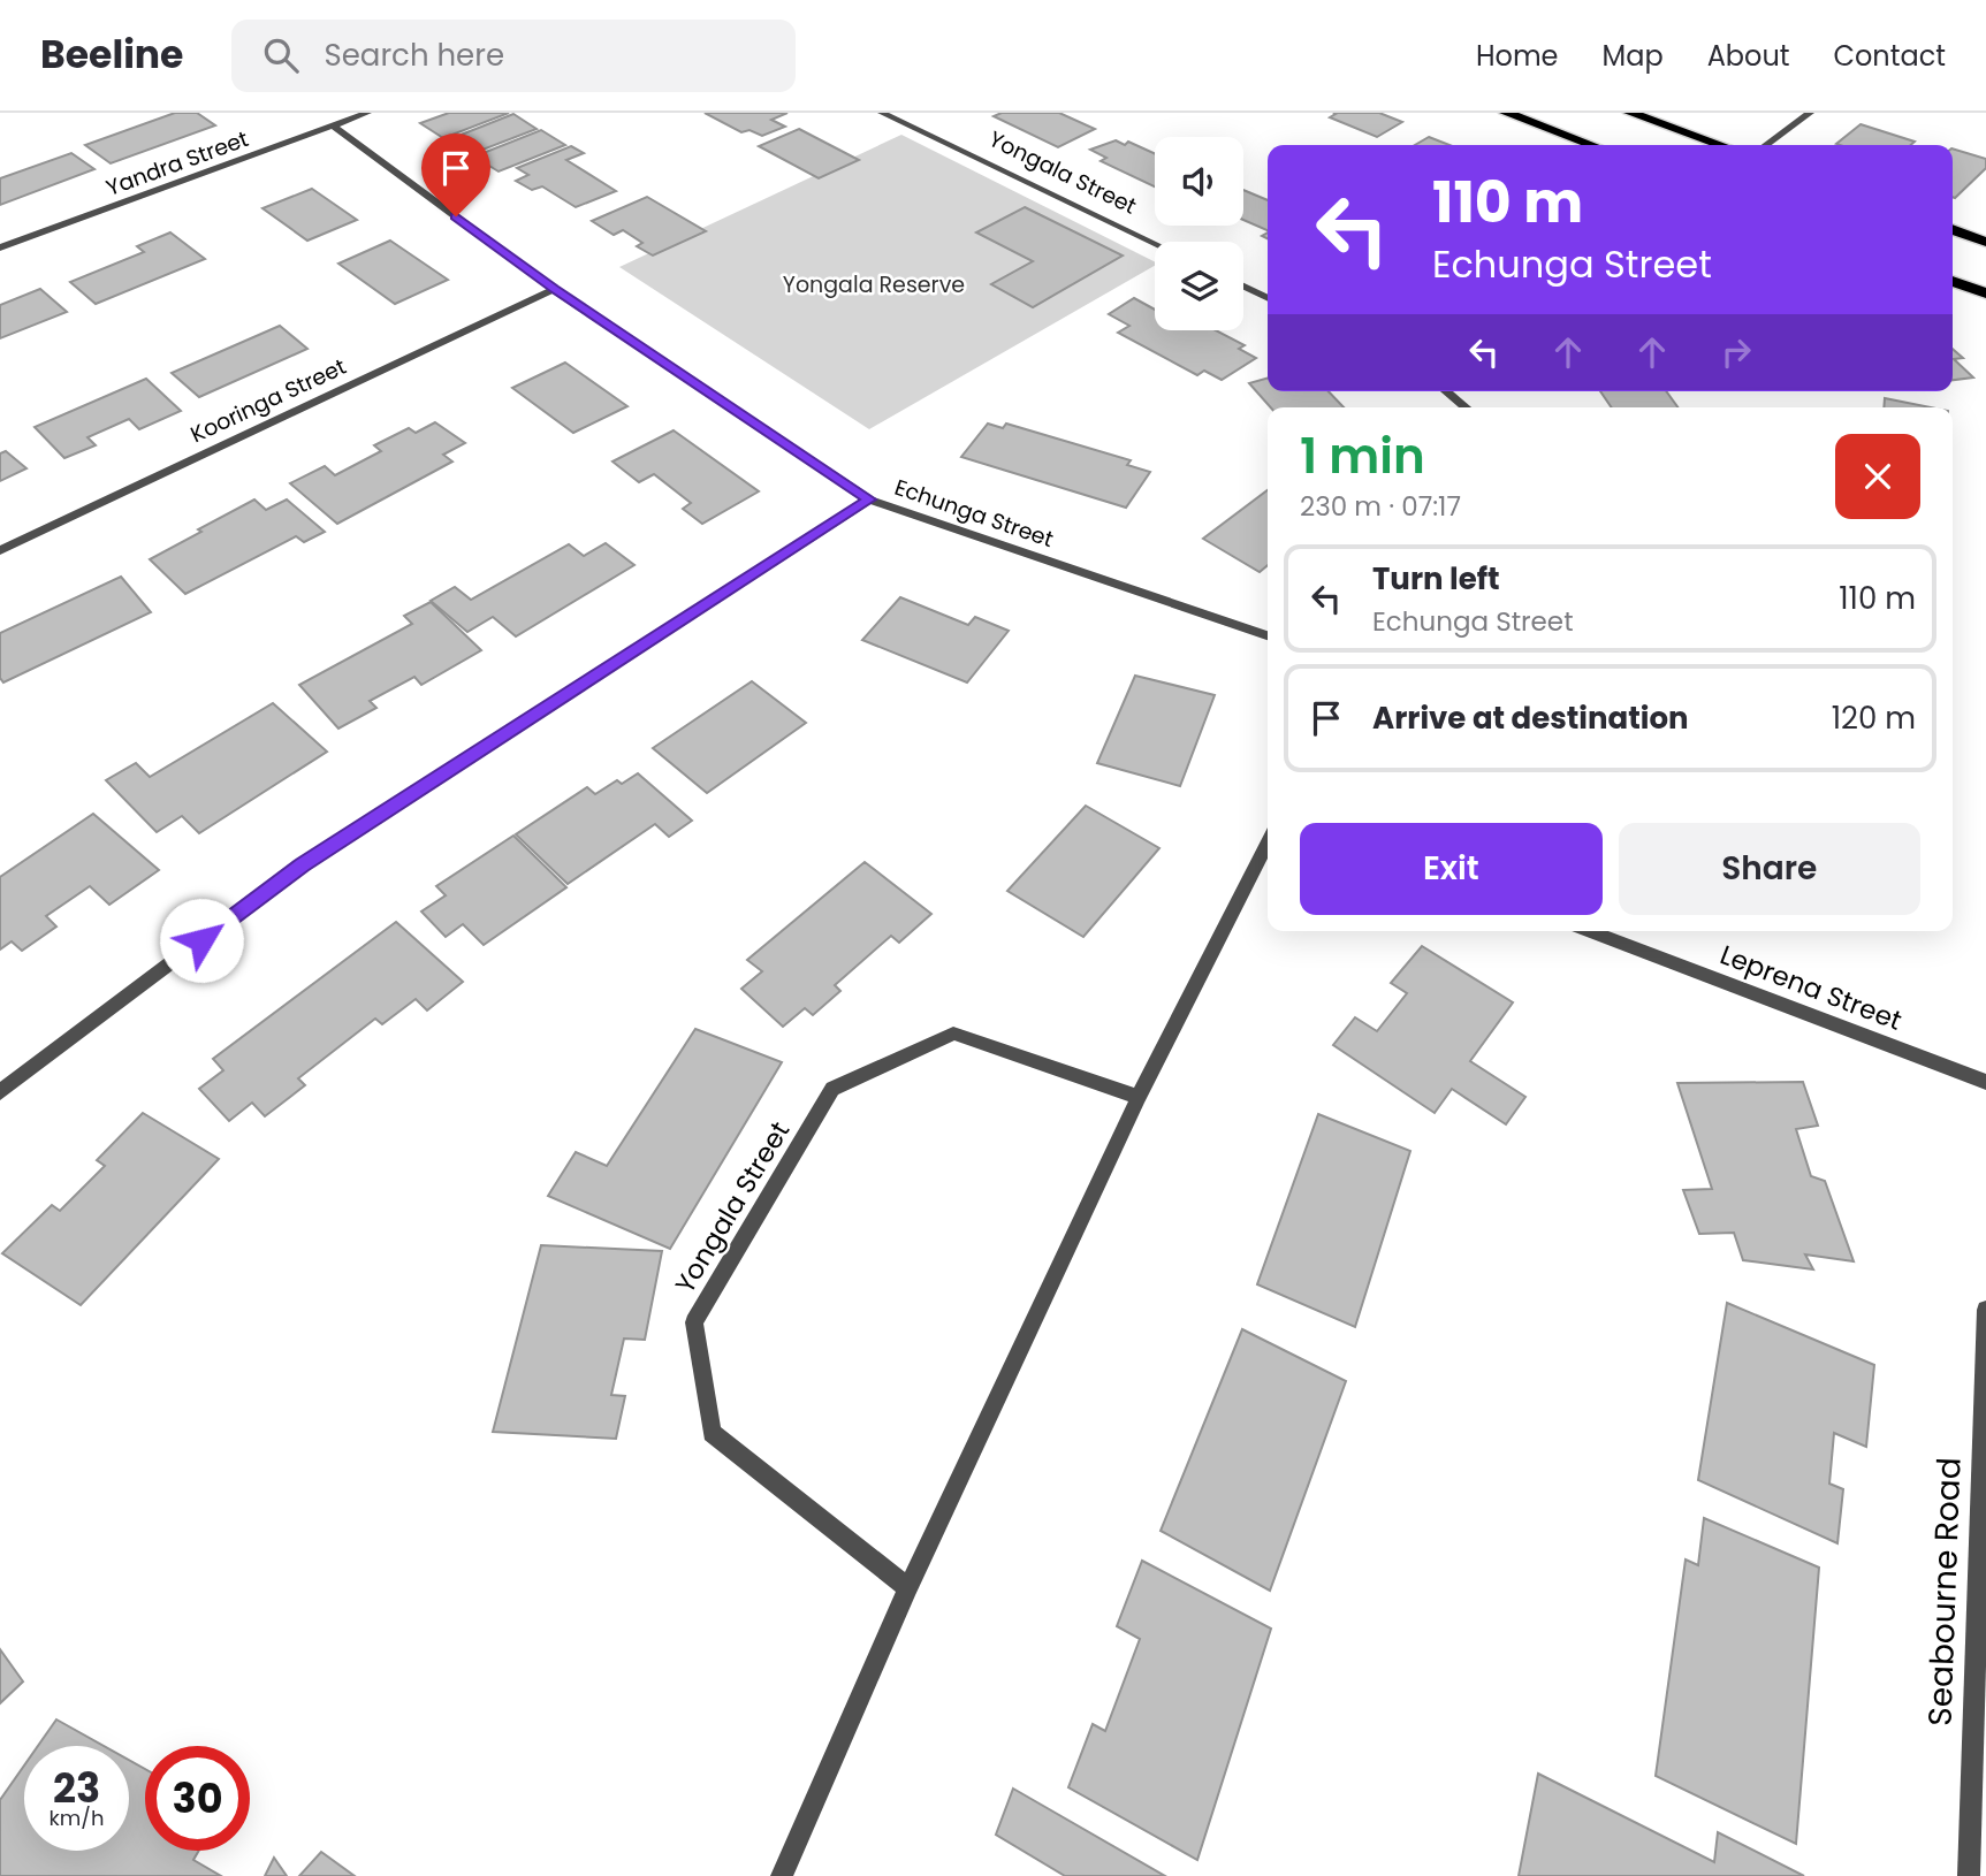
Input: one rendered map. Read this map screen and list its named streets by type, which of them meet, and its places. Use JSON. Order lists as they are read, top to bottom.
{
  "streets": {
    "street": [
      "Yandra Street",
      "Yongala Street",
      "Kooringa Street",
      "Echunga Street",
      "Leprena Street",
      "Seabourne Road"
    ]
  },
  "crossings": [
    ["Yandra Street", "Echunga Street"],
    ["Kooringa Street", "Echunga Street"]
  ],
  "parks": ["Yongala Reserve"],
  "page": {
    "header": "Beeline",
    "search": "Search here",
    "nav": [
      "Home",
      "Map",
      "About",
      "Contact"
    ],
    "turn": ["110 m", "Echunga Street"],
    "heading": ["1 min", "230 m · 07:17"],
    "list": [
      {
        "name": "Turn left",
        "note": "Echunga Street",
        "value": "110 m"
      },
      {
        "name": "Arrive at destination",
        "value": "120 m"
      }
    ],
    "buttons": ["Exit", "Share"],
    "speed": "23 km/h",
    "limit": "30"
  }
}
